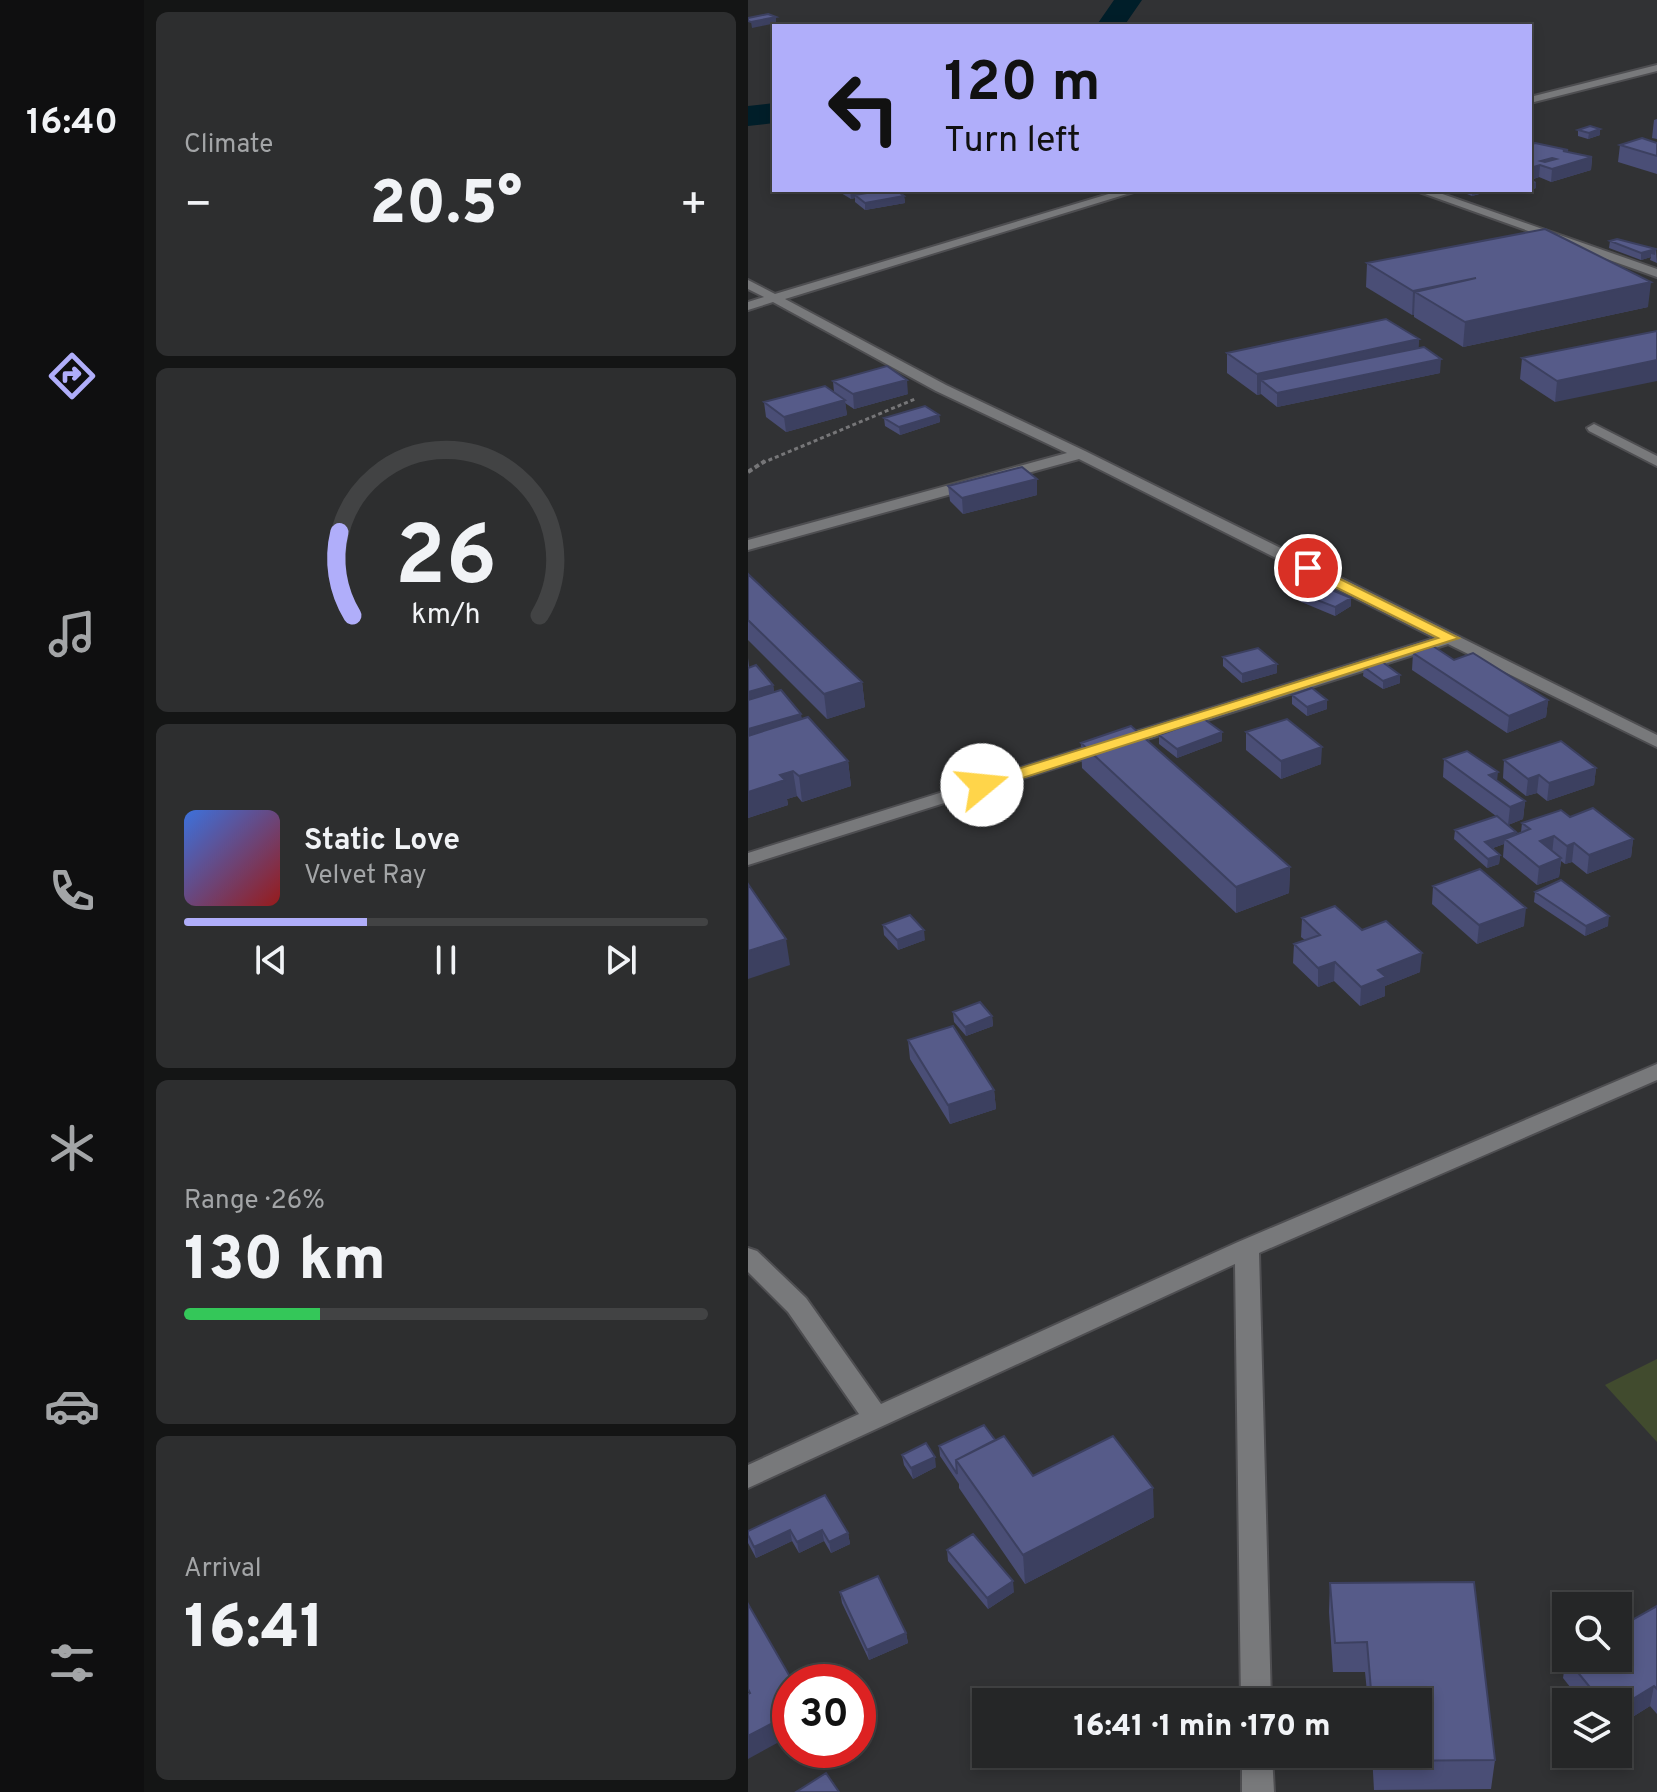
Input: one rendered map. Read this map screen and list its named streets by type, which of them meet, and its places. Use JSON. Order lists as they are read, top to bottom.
{
  "page": {
    "tabs": "16:40",
    "tile": [
      "Climate",
      ["Range · 26%", "130 km"],
      ["Arrival", "16:41"]
    ],
    "turn": ["120 m", "Turn left"],
    "heat": ["−", "20.5°", "+"],
    "song": ["Static Love", "Velvet Ray"],
    "limit": "30",
    "trip": "16:41 · 1 min · 170 m",
    "gauge": ["26", "km/h"]
  }
}
